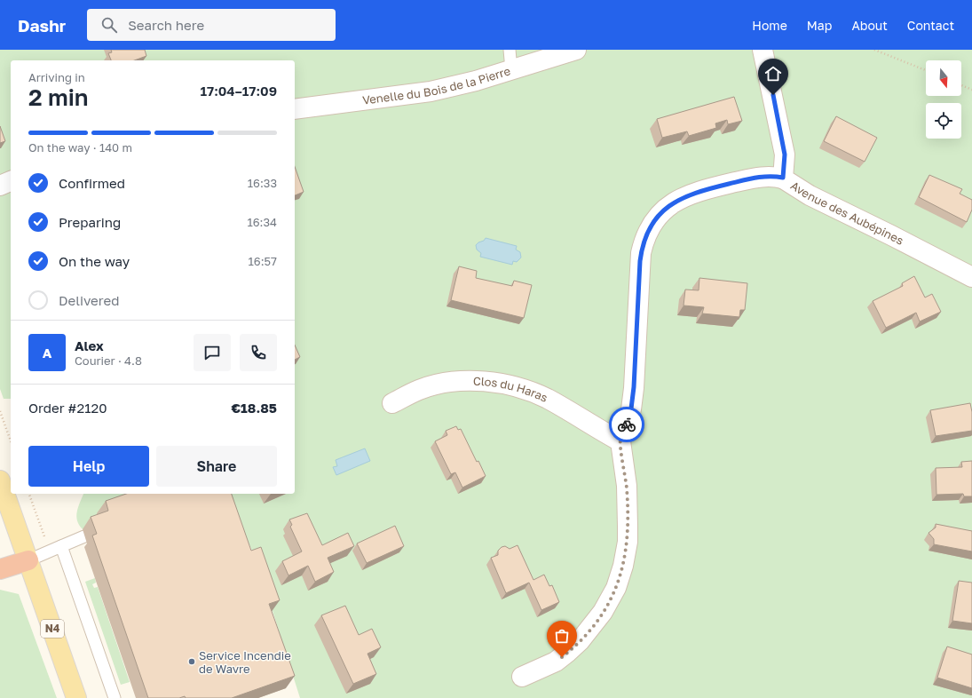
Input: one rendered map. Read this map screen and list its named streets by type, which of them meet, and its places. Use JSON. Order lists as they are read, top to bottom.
{
  "streets": {
    "main road": ["N4"],
    "street": ["Venelle du Bois de la Pierre", "Avenue des Aubépines", "Clos du Haras"]
  },
  "places": ["Service Incendie de Wavre"],
  "north": "bottom",
  "page": {
    "header": "Dashr",
    "search": "Search here",
    "nav": [
      "Home",
      "Map",
      "About",
      "Contact"
    ],
    "heading": ["2 min", "Arriving in", "17:04–17:09"],
    "panel": [
      "Alex",
      "Courier · 4.8",
      "Order #2120",
      "€18.85"
    ],
    "bar": "On the way · 140 m",
    "list": [
      ["Confirmed", "16:33"],
      ["Preparing", "16:34"],
      ["On the way", "16:57"],
      "Delivered"
    ],
    "round": "A",
    "buttons": ["Help", "Share"]
  }
}
